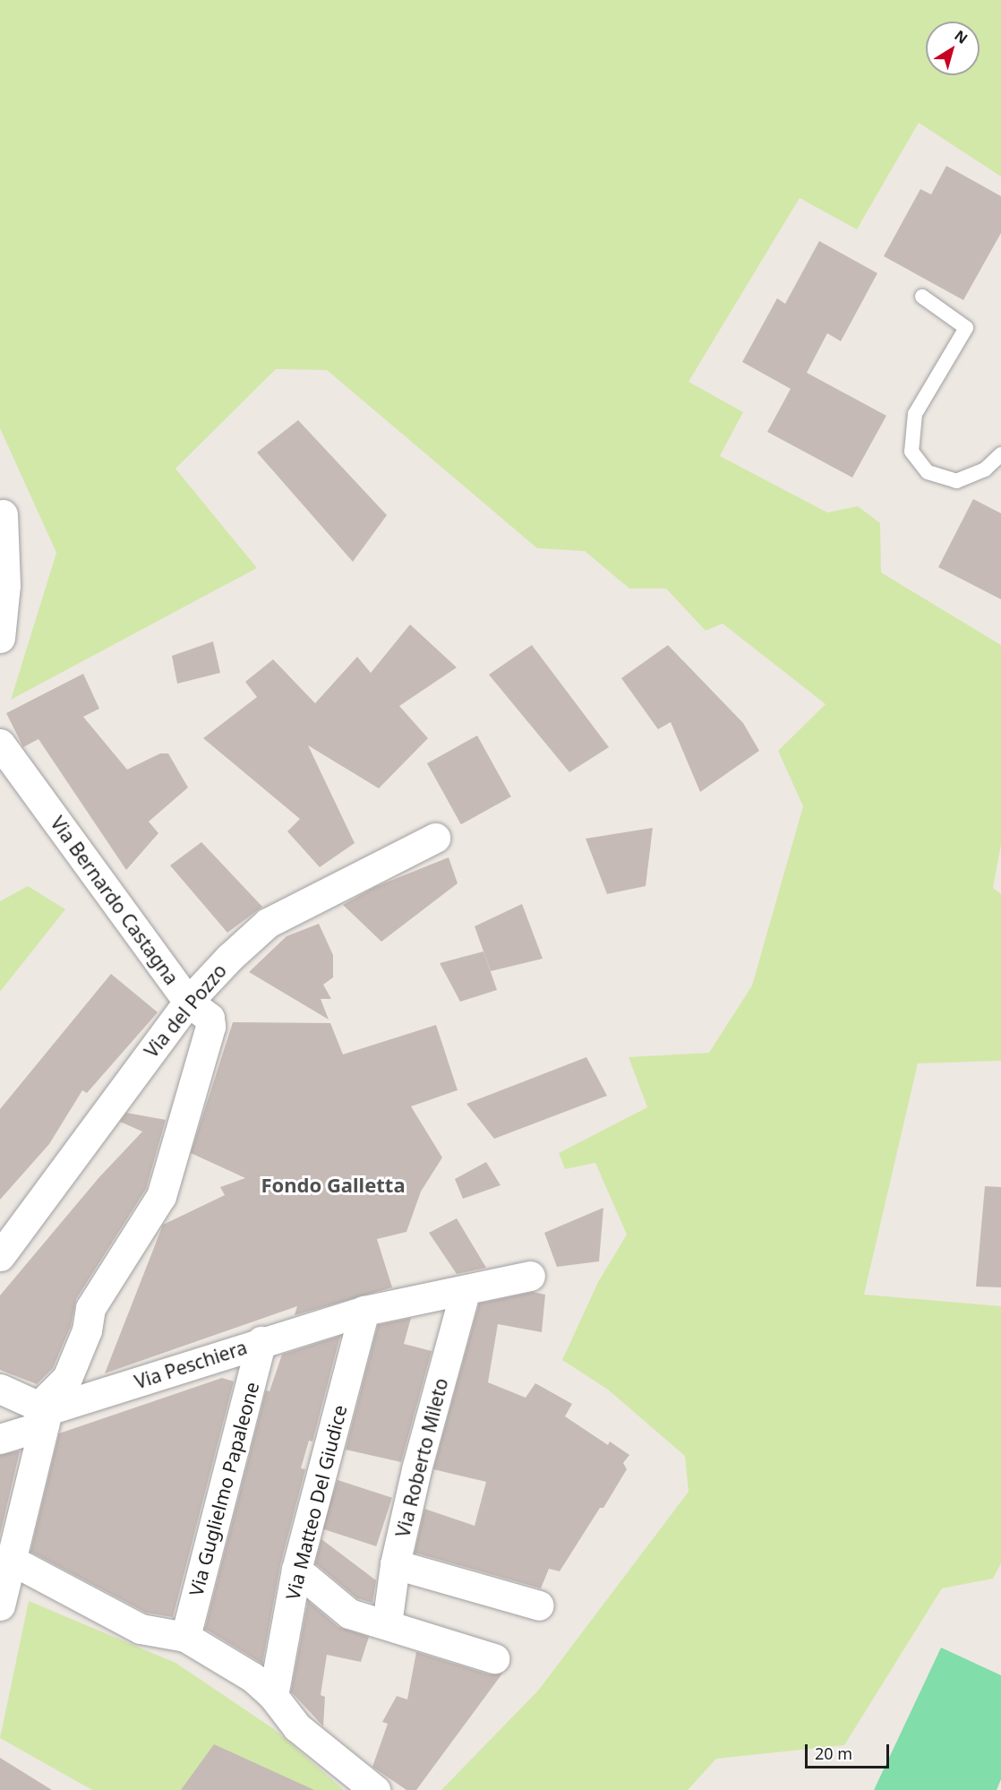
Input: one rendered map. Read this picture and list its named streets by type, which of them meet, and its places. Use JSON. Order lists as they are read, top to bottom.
{
  "streets": {
    "street": [
      "Via Bernardo Castagna",
      "Via del Pozzo",
      "Via Peschiera",
      "Via Roberto Mileto",
      "Via Guglielmo Papaleone",
      "Via Matteo Del Giudice"
    ]
  },
  "crossings": [
    ["Via Bernardo Castagna", "Via del Pozzo"],
    ["Via Bernardo Castagna", "Via Peschiera"],
    ["Via Peschiera", "Via Roberto Mileto"],
    ["Via Peschiera", "Via Guglielmo Papaleone"],
    ["Via Peschiera", "Via Matteo Del Giudice"]
  ],
  "districts": ["Fondo Galletta"],
  "scale_bar": "20 m",
  "north": "top right"
}
